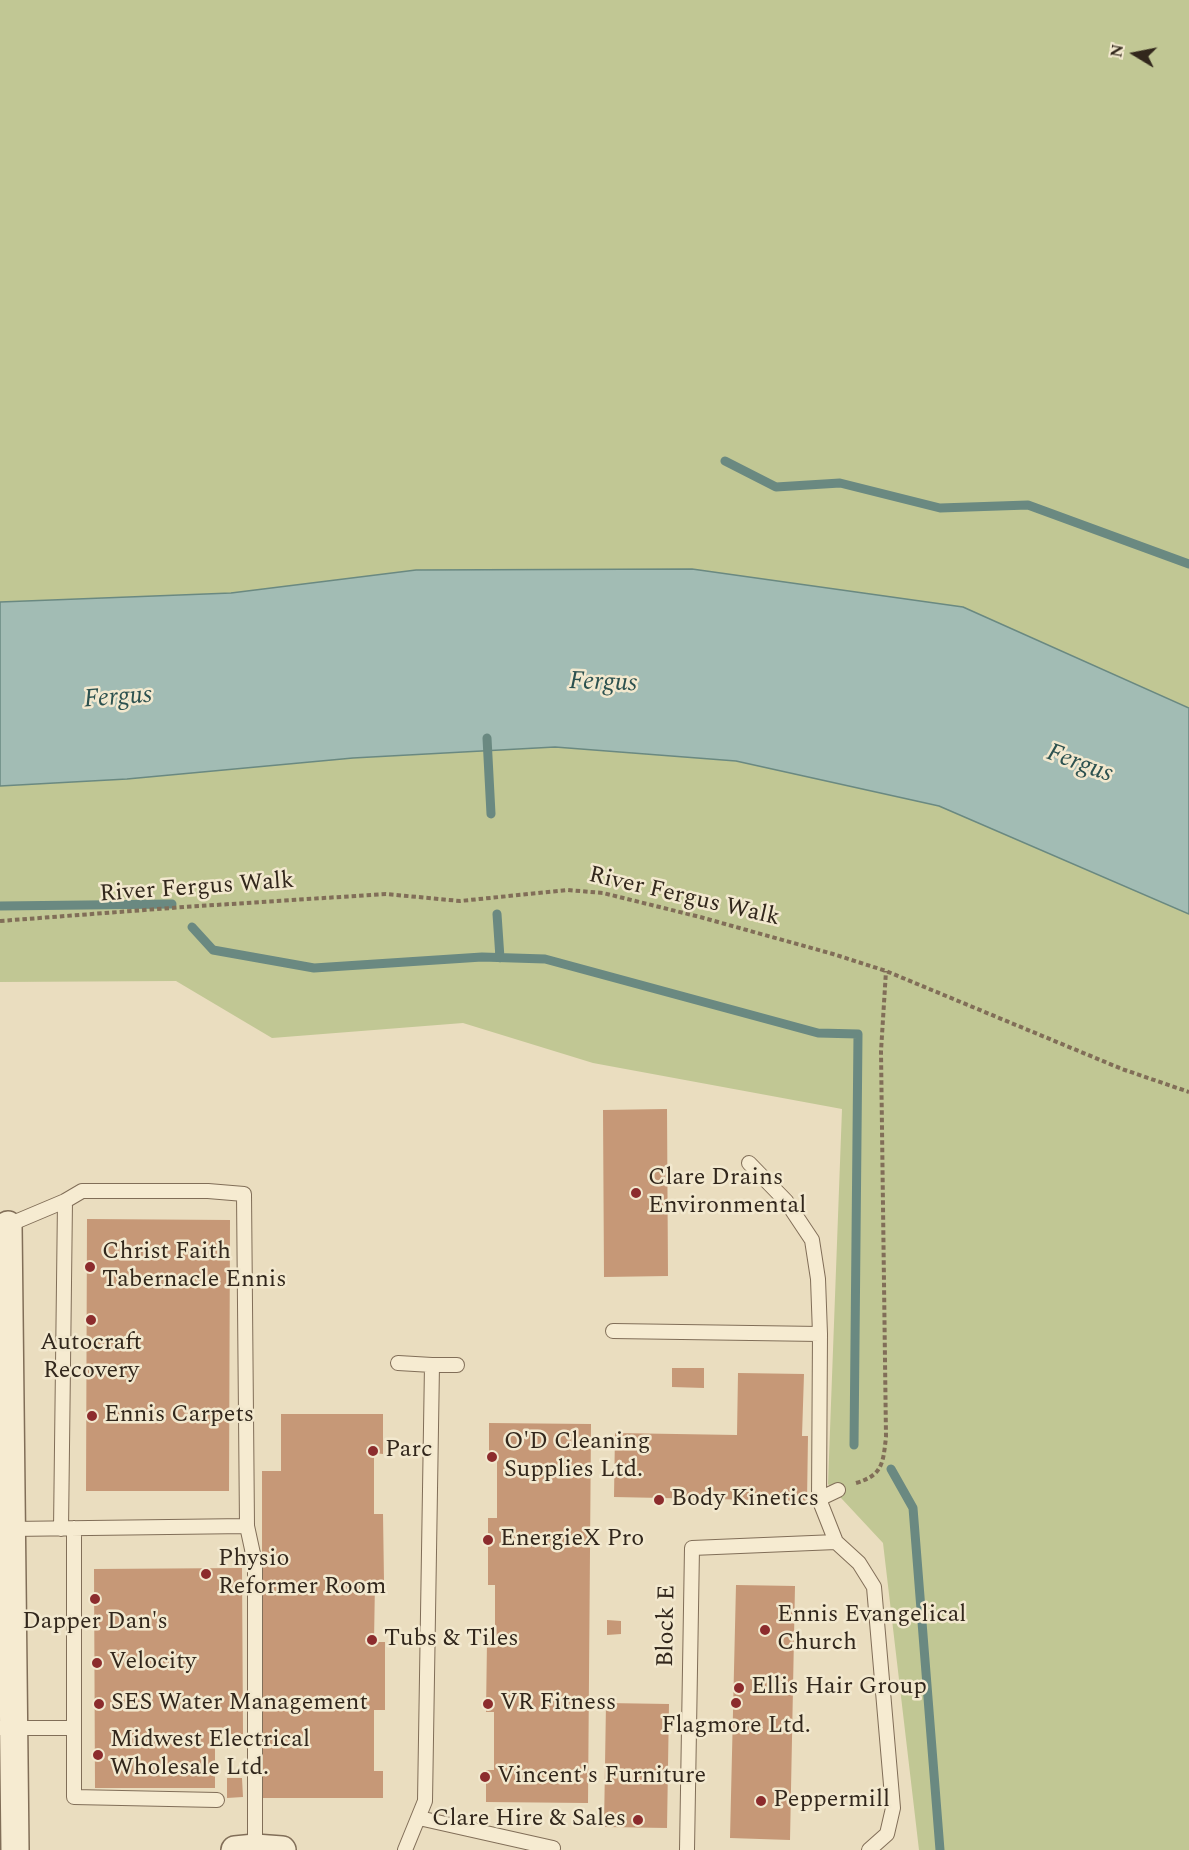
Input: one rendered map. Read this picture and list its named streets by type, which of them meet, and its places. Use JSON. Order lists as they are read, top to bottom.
{
  "streets": {
    "lane": ["Block E"],
    "path": ["River Fergus Walk"]
  },
  "water": ["Fergus"],
  "places": [
    "Clare Drains Environmental",
    "Christ Faith Tabernacle Ennis",
    "Autocraft Recovery",
    "Ennis Carpets",
    "Parc",
    "O'D Cleaning Supplies Ltd.",
    "Body Kinetics",
    "EnergieX Pro",
    "Physio Reformer Room",
    "Dapper Dan's",
    "Ennis Evangelical Church",
    "Tubs & Tiles",
    "Velocity",
    "Ellis Hair Group",
    "Flagmore Ltd.",
    "SES Water Management",
    "VR Fitness",
    "Midwest Electrical Wholesale Ltd.",
    "Vincent's Furniture",
    "Peppermill",
    "Clare Hire & Sales"
  ],
  "north": "left"
}
